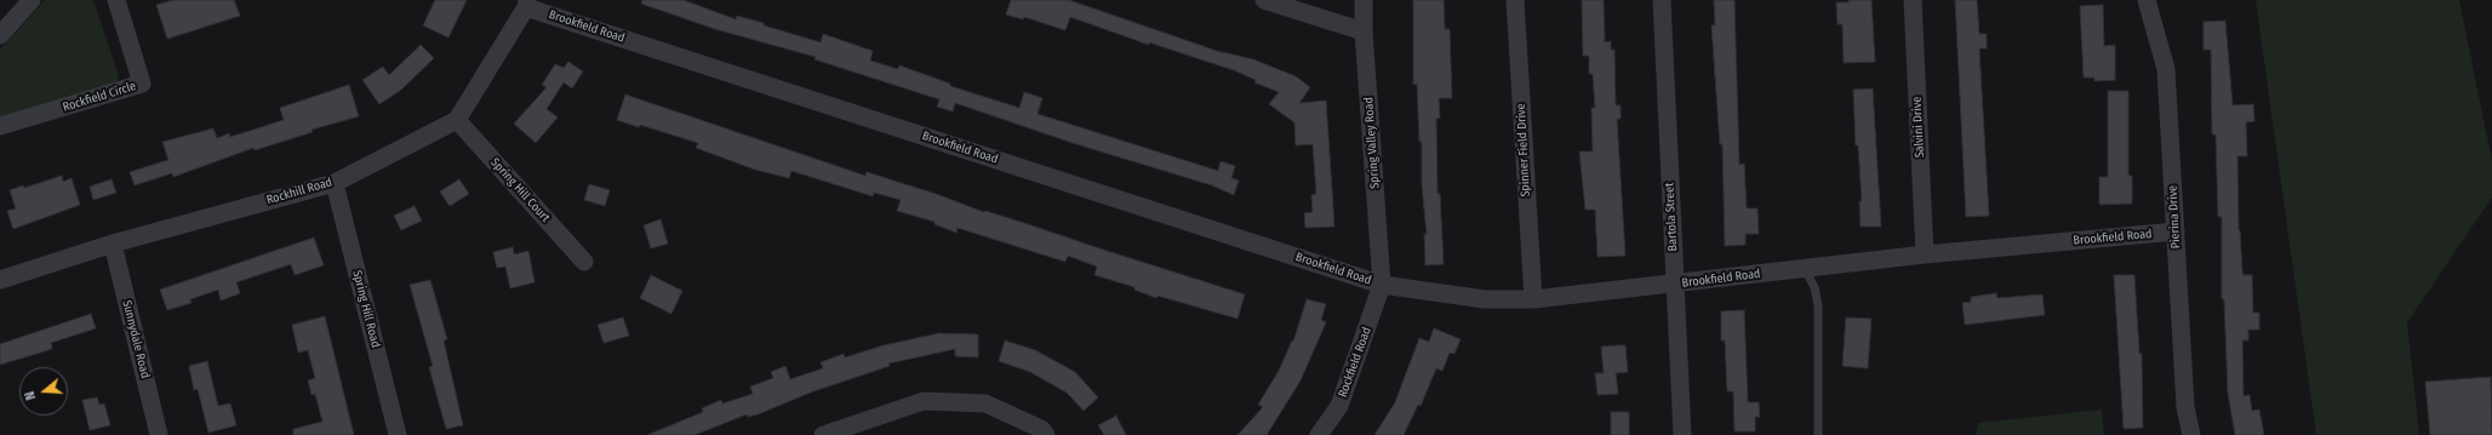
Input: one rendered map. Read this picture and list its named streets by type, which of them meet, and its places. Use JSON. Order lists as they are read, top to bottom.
{
  "streets": {
    "street": [
      "Brookfield Road",
      "Rockfield Circle",
      "Salvini Drive",
      "Spring Valley Road",
      "Spinner Field Drive",
      "Spring Hill Court",
      "Rockhill Road",
      "Bartola Street",
      "Pierina Drive",
      "Spring Hill Road",
      "Sunnydale Road",
      "Rockfield Road"
    ]
  },
  "crossings": [
    ["Brookfield Road", "Salvini Drive"],
    ["Brookfield Road", "Spring Valley Road"],
    ["Brookfield Road", "Spinner Field Drive"],
    ["Brookfield Road", "Bartola Street"],
    ["Brookfield Road", "Pierina Drive"],
    ["Brookfield Road", "Rockfield Road"],
    ["Spring Valley Road", "Rockfield Road"],
    ["Spring Hill Court", "Rockhill Road"],
    ["Rockhill Road", "Spring Hill Road"],
    ["Rockhill Road", "Sunnydale Road"]
  ],
  "north": "left"
}
